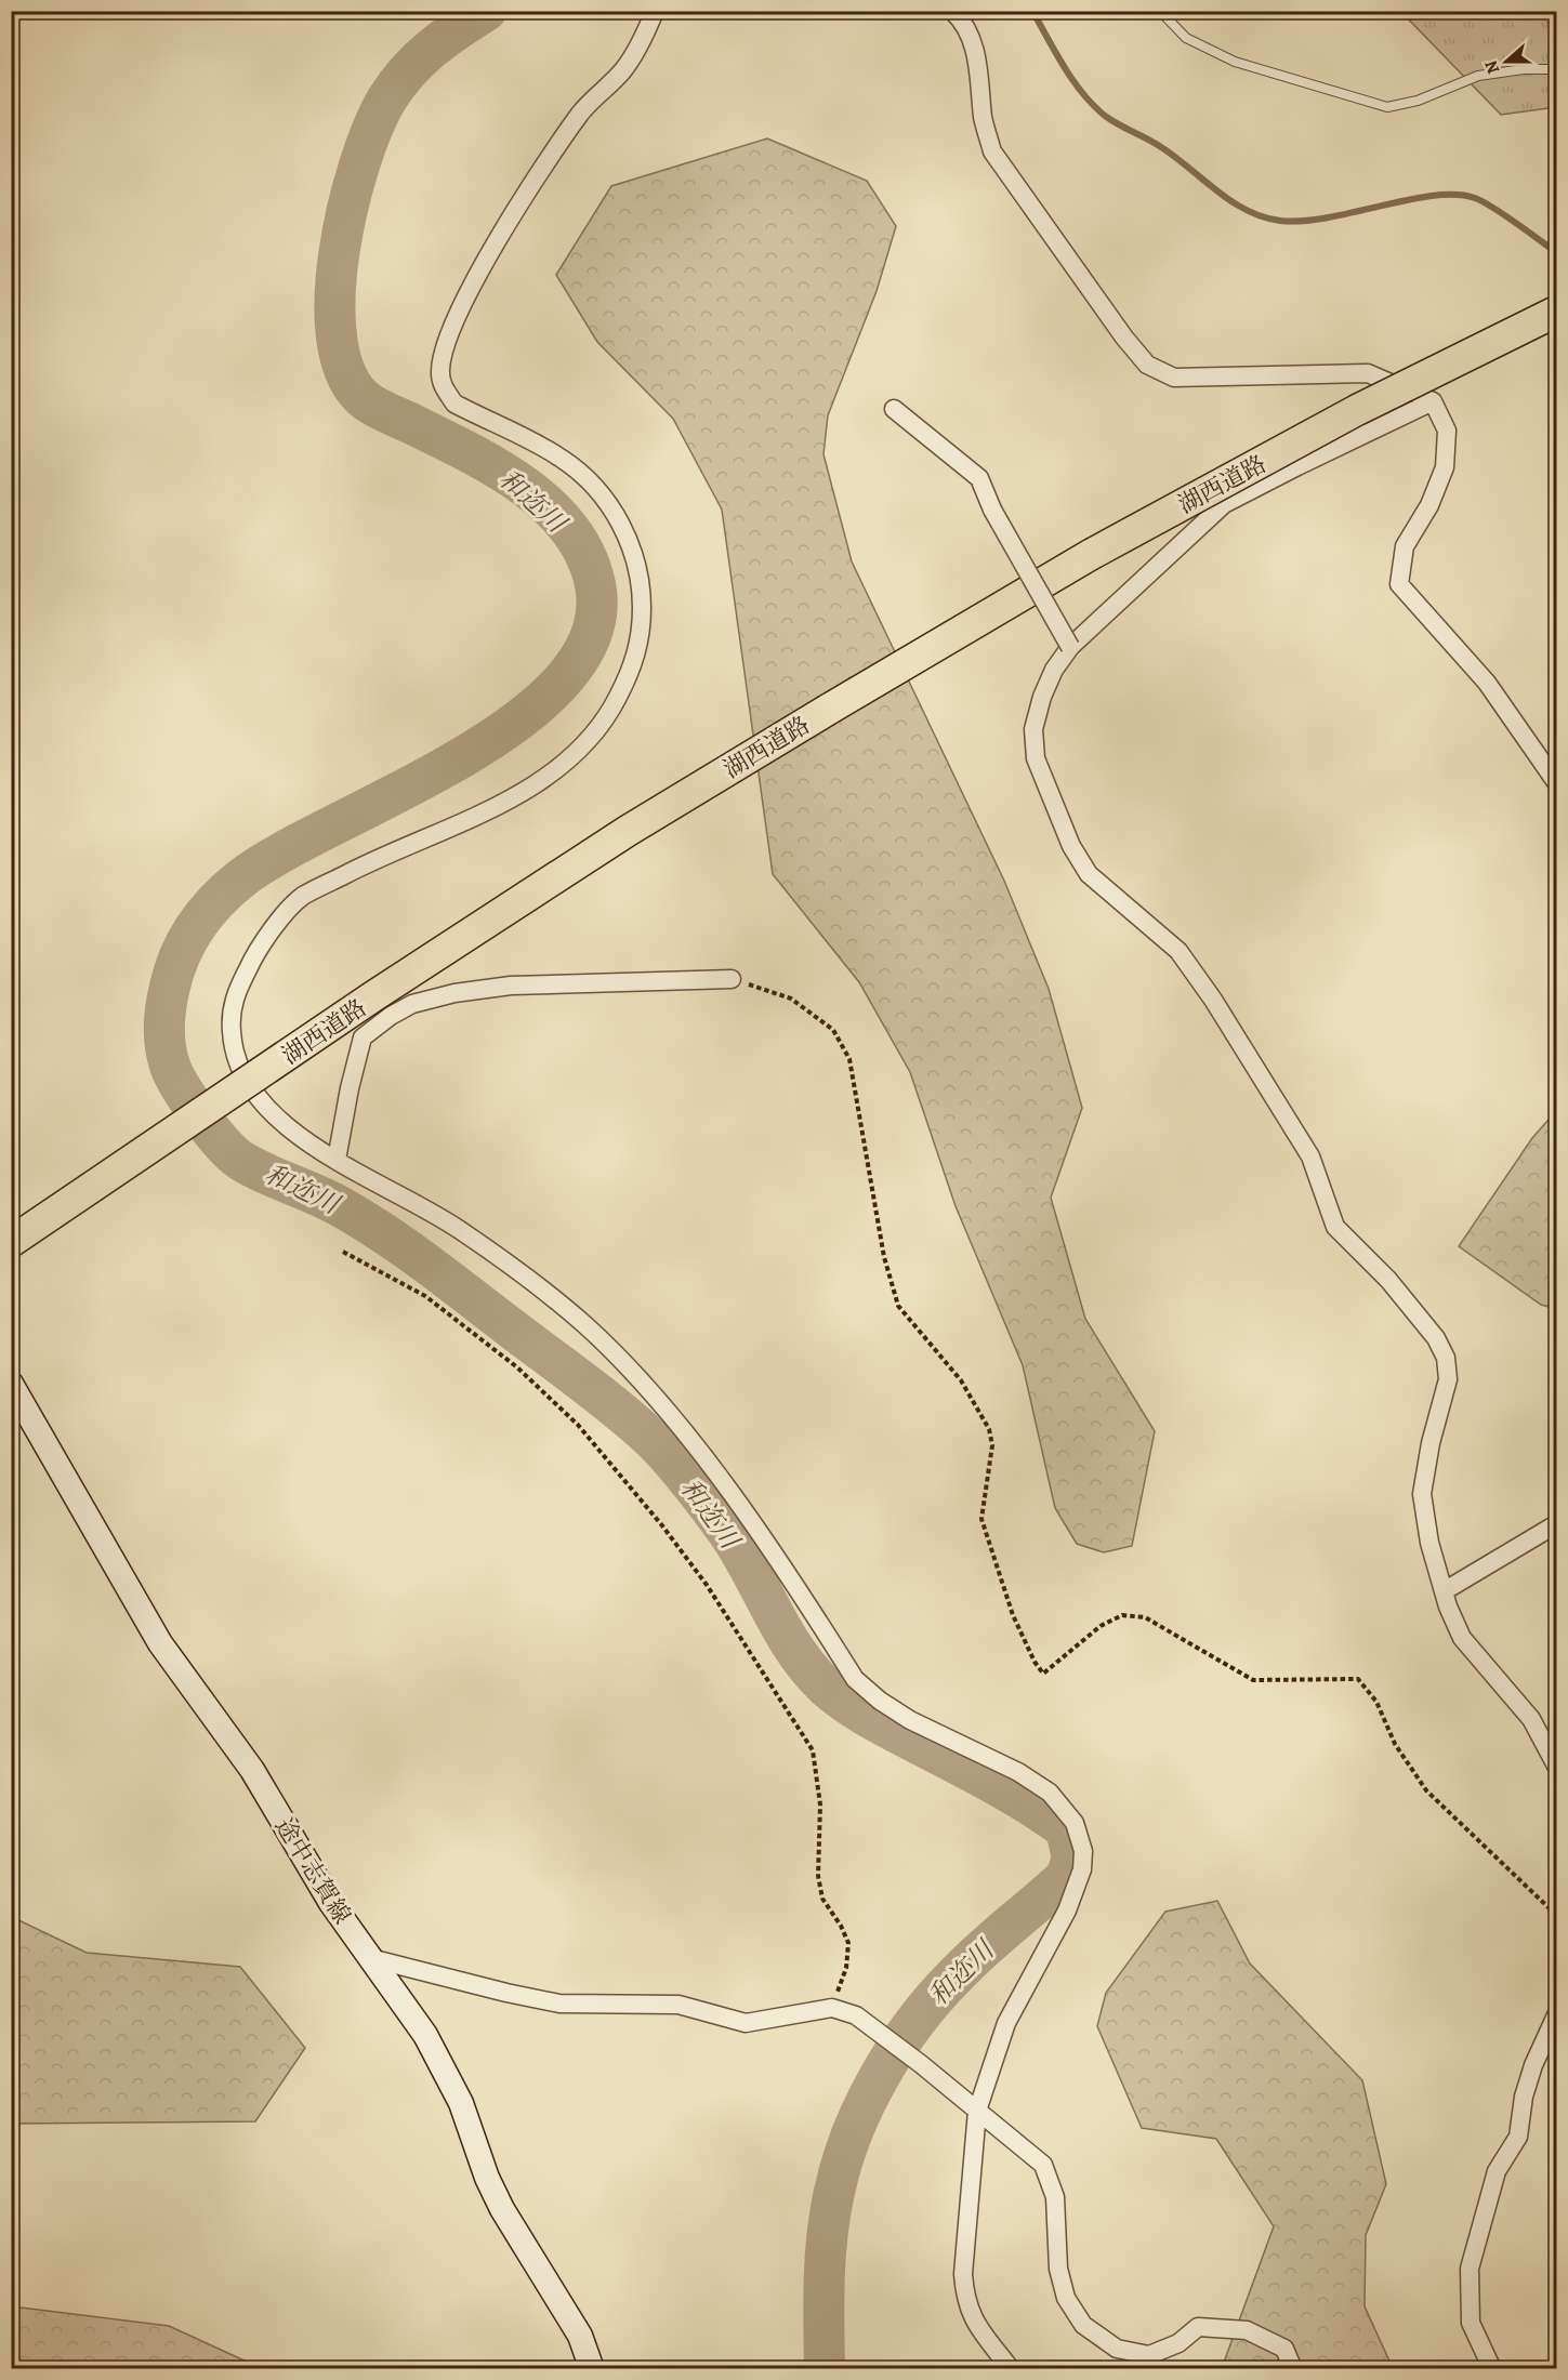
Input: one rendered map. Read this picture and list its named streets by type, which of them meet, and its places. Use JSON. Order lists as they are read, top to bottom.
{
  "streets": {
    "highway": ["湖西道路"],
    "main road": ["途中志賀線"]
  },
  "water": ["和迩川"],
  "north": "left"
}
